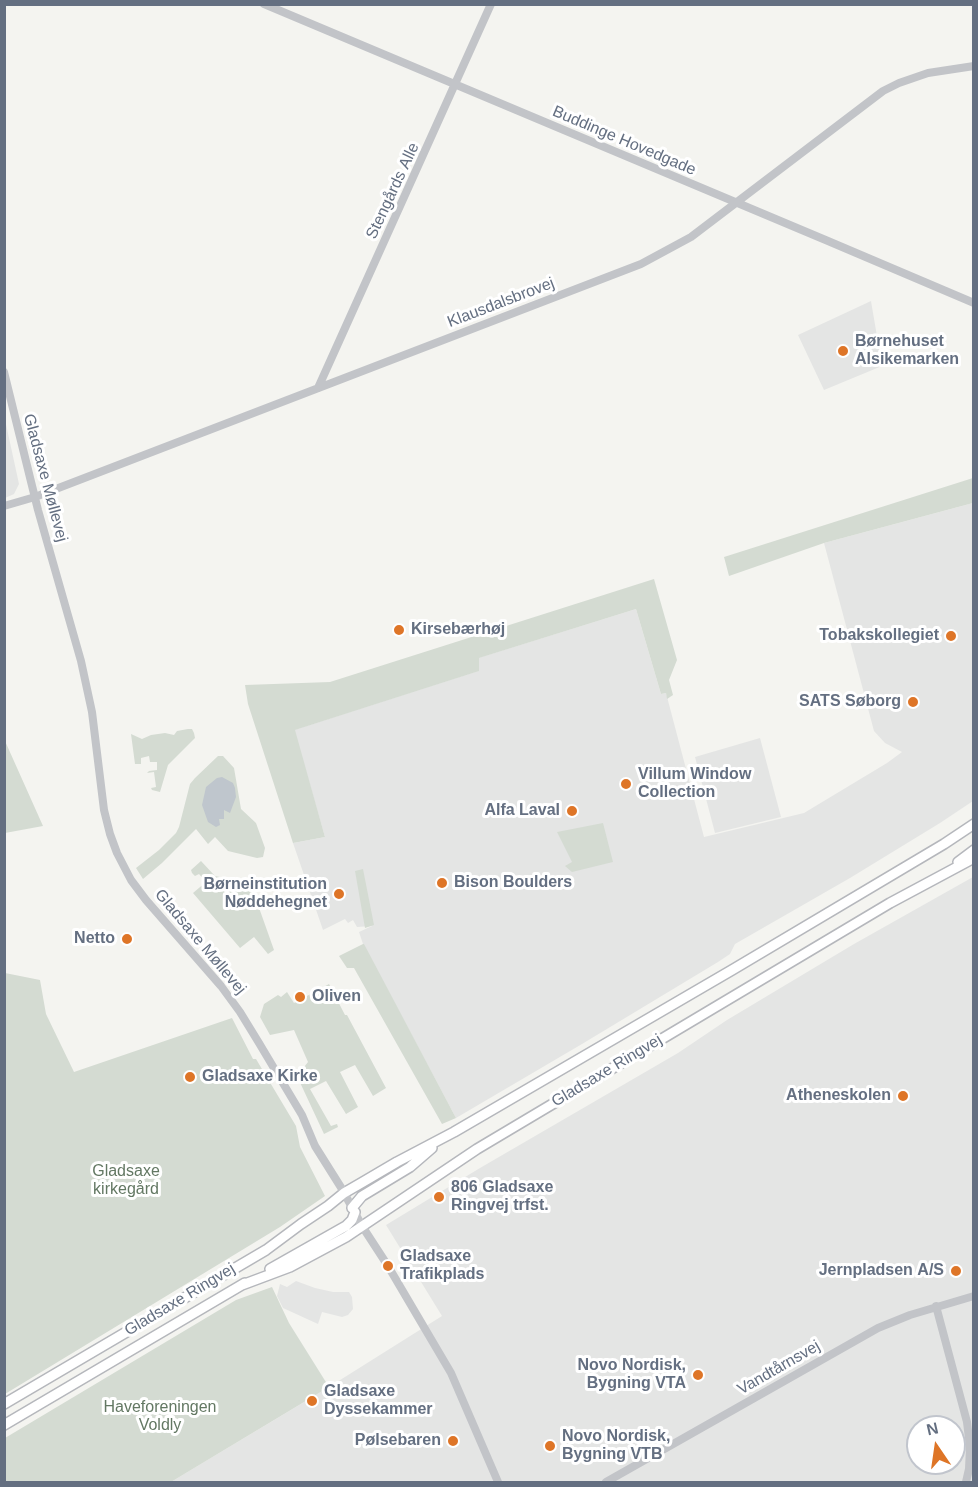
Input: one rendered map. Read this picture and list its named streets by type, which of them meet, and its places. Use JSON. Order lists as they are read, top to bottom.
{
  "streets": {
    "main road": ["Gladsaxe Ringvej"],
    "street": [
      "Buddinge Hovedgade",
      "Stengårds Alle",
      "Klausdalsbrovej",
      "Gladsaxe Møllevej",
      "Vandtårnsvej"
    ]
  },
  "crossings": [
    ["Buddinge Hovedgade", "Stengårds Alle"],
    ["Buddinge Hovedgade", "Klausdalsbrovej"],
    ["Stengårds Alle", "Klausdalsbrovej"],
    ["Klausdalsbrovej", "Gladsaxe Møllevej"],
    ["Gladsaxe Møllevej", "Gladsaxe Ringvej"]
  ],
  "parks": ["Gladsaxe kirkegård", "Haveforeningen Voldly"],
  "places": [
    "Børnehuset Alsikemarken",
    "Kirsebærhøj",
    "Tobakskollegiet",
    "SATS Søborg",
    "Villum Window Collection",
    "Alfa Laval",
    "Bison Boulders",
    "Børneinstitution Nøddehegnet",
    "Netto",
    "Oliven",
    "Gladsaxe Kirke",
    "Atheneskolen",
    "806 Gladsaxe Ringvej trfst.",
    "Gladsaxe Trafikplads",
    "Jernpladsen A/S",
    "Novo Nordisk, Bygning VTA",
    "Gladsaxe Dyssekammer",
    "Pølsebaren",
    "Novo Nordisk, Bygning VTB"
  ],
  "north": "top"
}
